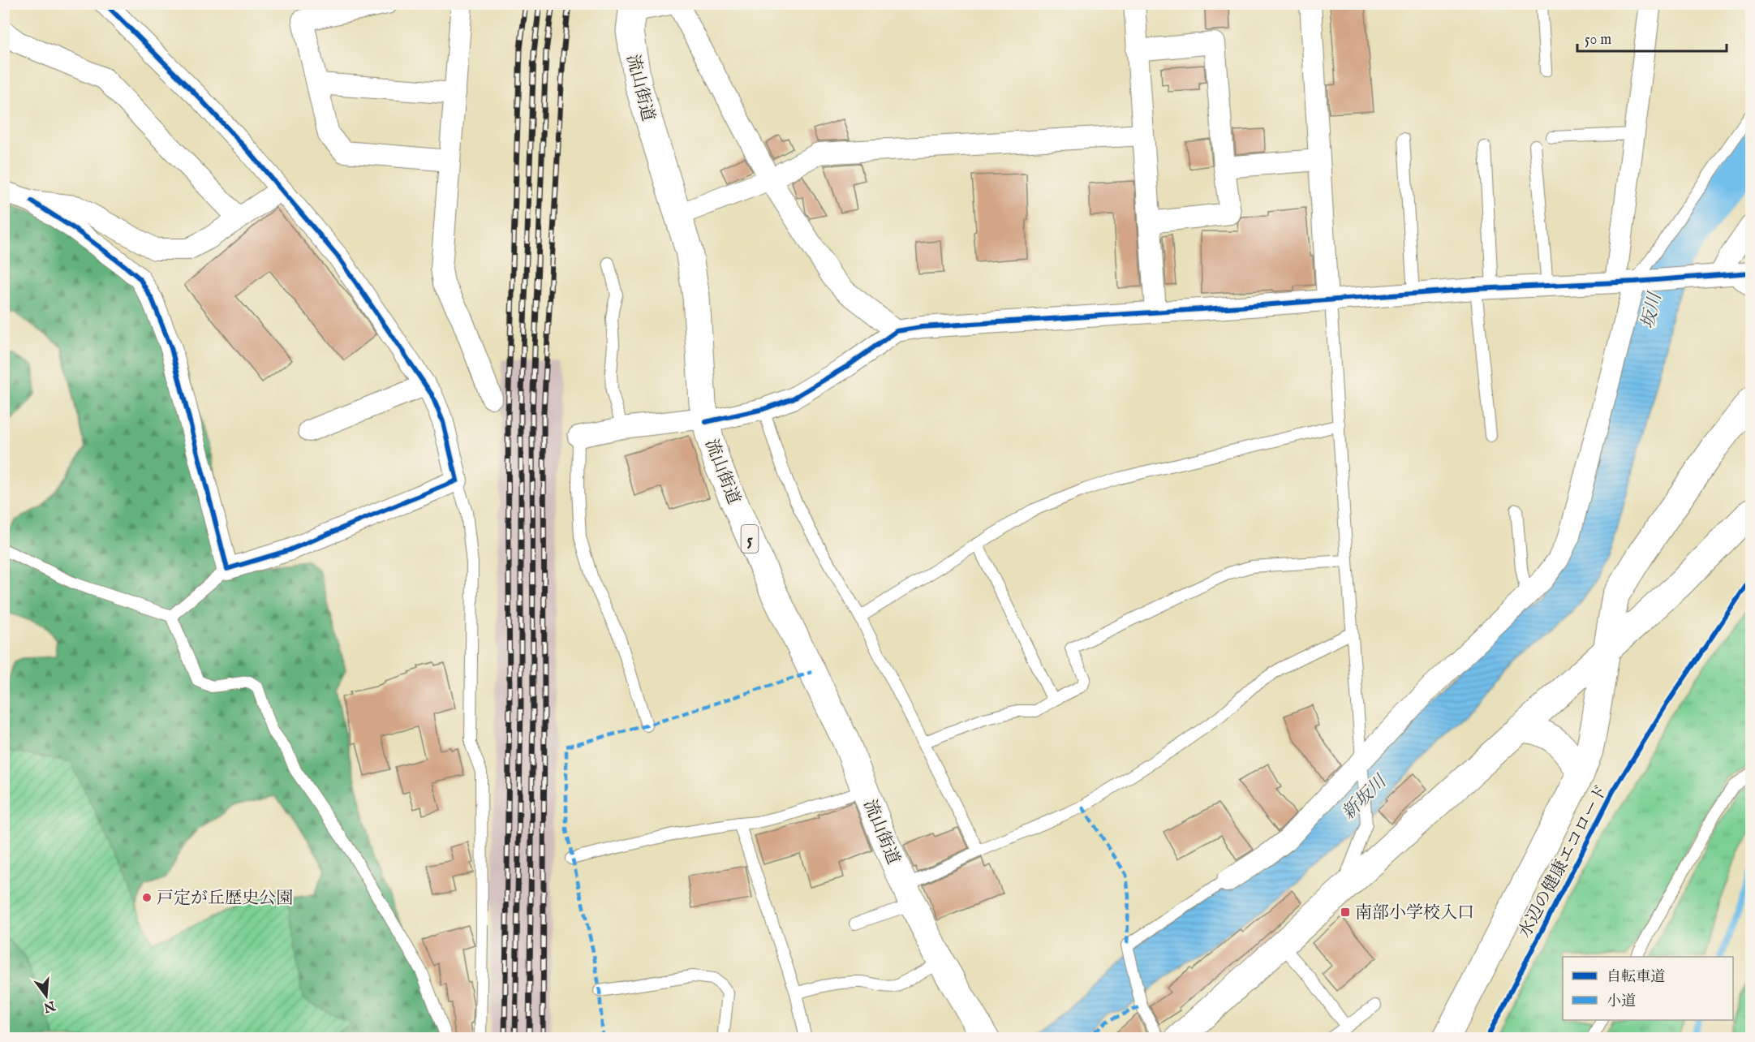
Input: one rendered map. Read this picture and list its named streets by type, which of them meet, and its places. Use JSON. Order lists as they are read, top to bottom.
{
  "streets": {
    "street": ["流山街道", "5"],
    "cycle path": ["水辺の健康エコロード"]
  },
  "water": ["坂川", "新坂川"],
  "places": {
    "other": ["戸定が丘歴史公園"],
    "transit": ["南部小学校入口"]
  },
  "legend": ["自転車道", "小道"],
  "scale_bar": "50 m",
  "north": "bottom"
}
